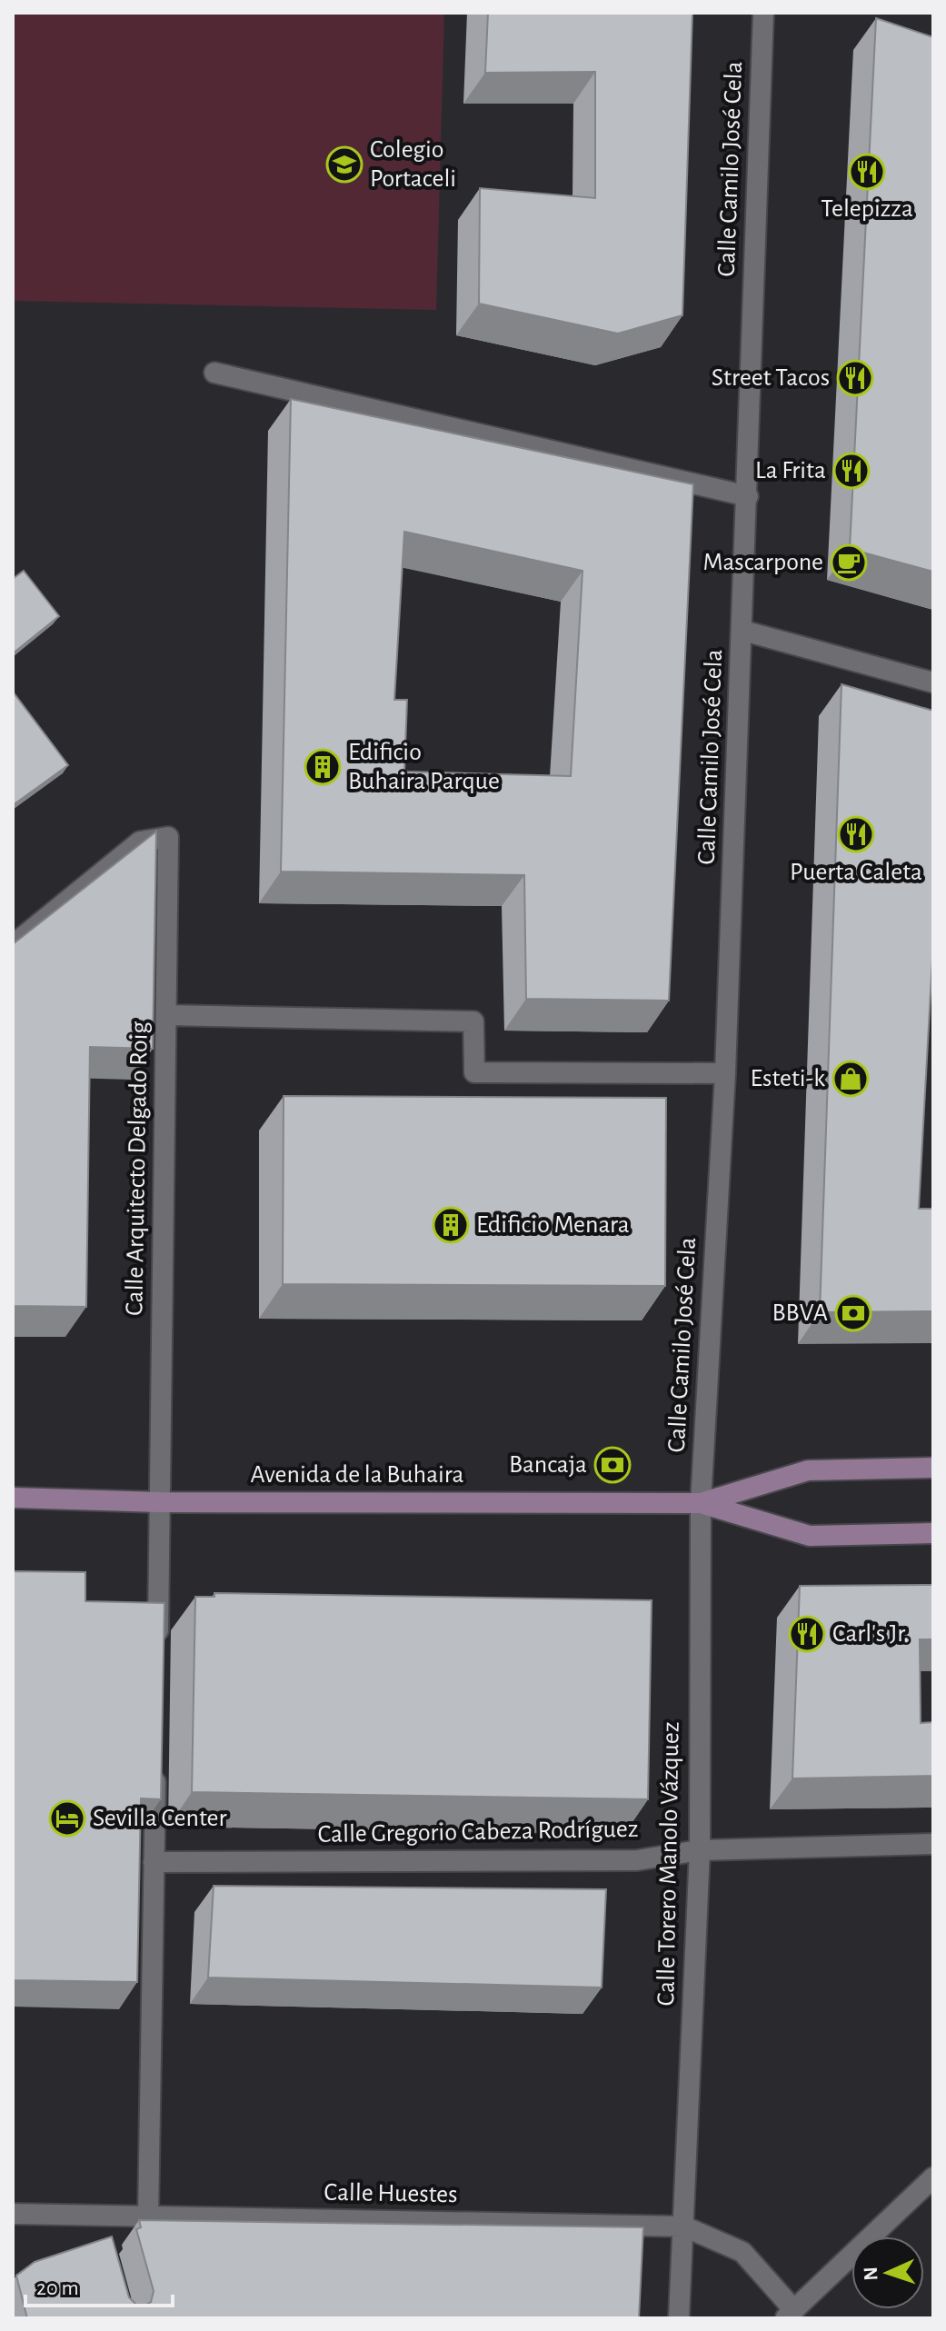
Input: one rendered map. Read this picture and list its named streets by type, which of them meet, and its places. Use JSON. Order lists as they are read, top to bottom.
{
  "streets": {
    "main road": ["Avenida de la Buhaira"],
    "street": [
      "Calle Camilo José Cela",
      "Calle Arquitecto Delgado Roig",
      "Calle Gregorio Cabeza Rodríguez",
      "Calle Torero Manolo Vázquez",
      "Calle Huestes"
    ]
  },
  "crossings": [
    ["Calle Camilo José Cela", "Avenida de la Buhaira"],
    ["Calle Camilo José Cela", "Calle Torero Manolo Vázquez"],
    ["Calle Arquitecto Delgado Roig", "Avenida de la Buhaira"],
    ["Avenida de la Buhaira", "Calle Torero Manolo Vázquez"],
    ["Calle Gregorio Cabeza Rodríguez", "Calle Torero Manolo Vázquez"],
    ["Calle Torero Manolo Vázquez", "Calle Huestes"]
  ],
  "places": {
    "school or university": ["Colegio Portaceli"],
    "restaurant": [
      "Telepizza",
      "Street Tacos",
      "La Frita",
      "Puerta Caleta",
      "Carl's Jr."
    ],
    "cafe": ["Mascarpone"],
    "building": ["Edificio Buhaira Parque", "Edificio Menara"],
    "shop": ["Esteti-k"],
    "bank": ["BBVA", "Bancaja"],
    "hotel": ["Sevilla Center"]
  },
  "scale_bar": "20 m",
  "north": "left"
}
